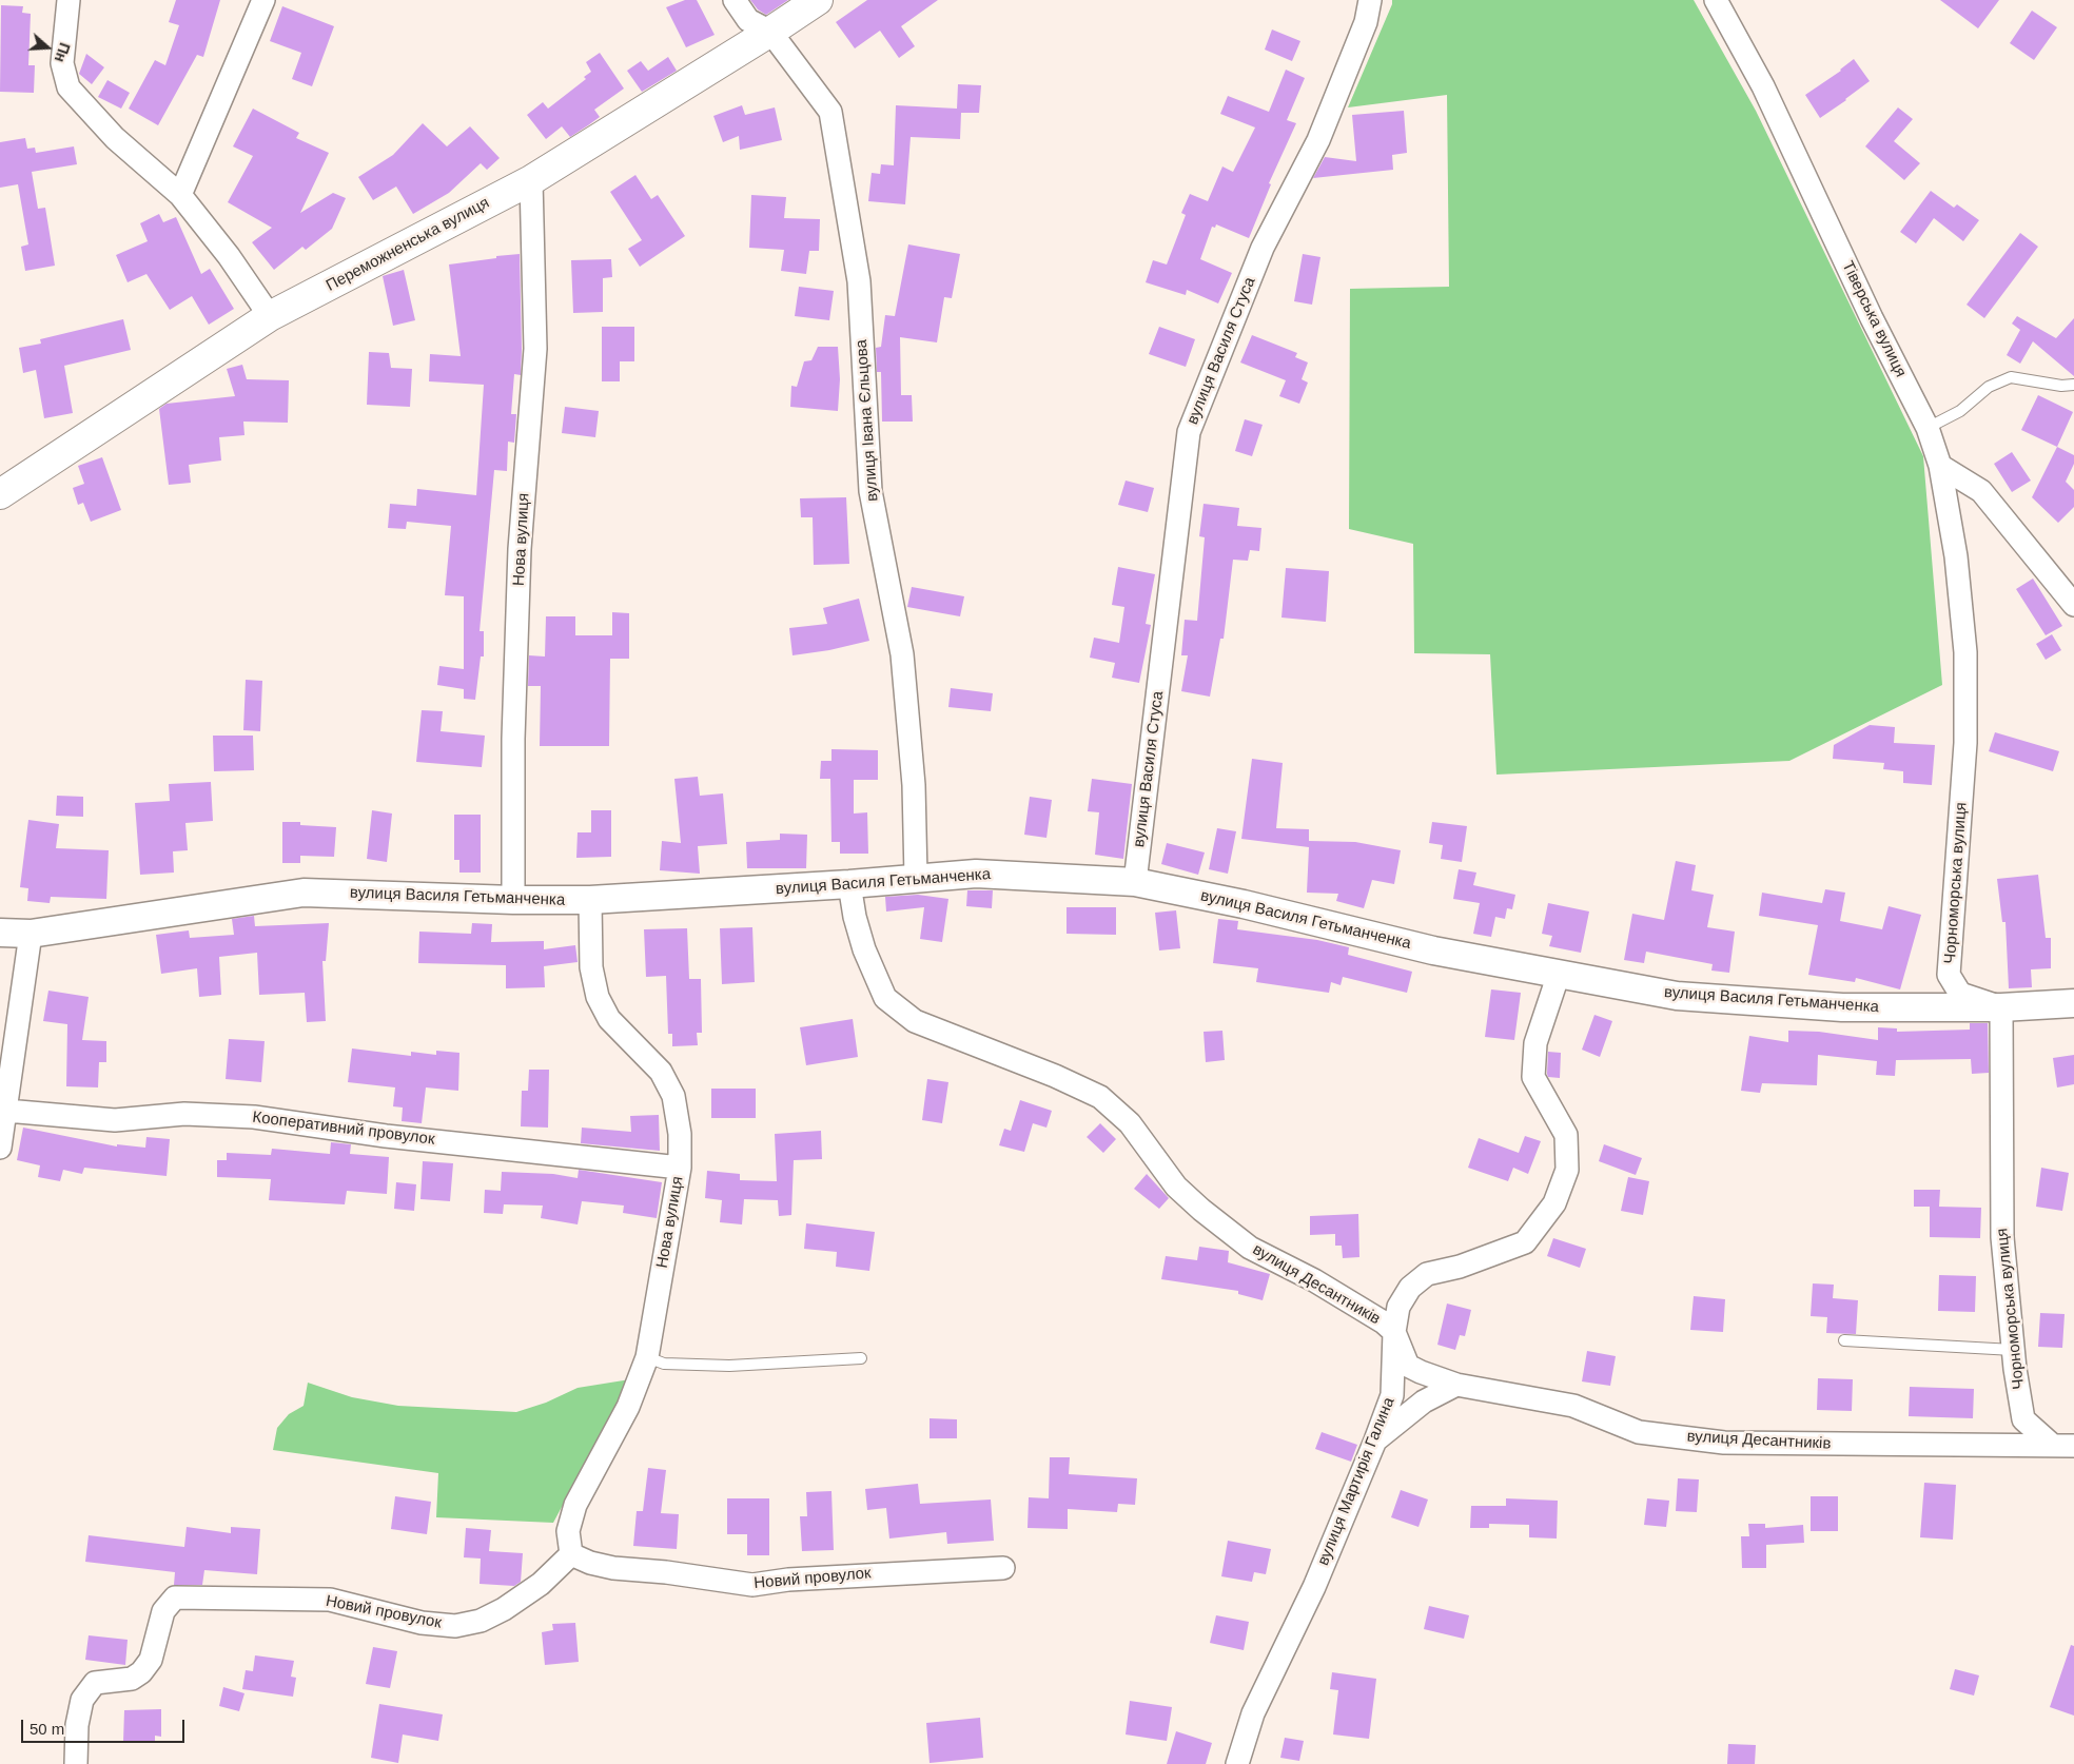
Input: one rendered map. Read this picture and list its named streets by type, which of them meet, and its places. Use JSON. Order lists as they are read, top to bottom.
{
  "streets": {
    "main road": ["Переможненська вулиця"],
    "street": [
      "Тіверська вулиця",
      "вулиця Василя Стуса",
      "вулиця Івана Єльцова",
      "Нова вулиця",
      "вулиця Василя Гетьманченка",
      "Чорноморська вулиця",
      "Кооперативний провулок",
      "вулиця Десантників",
      "вулиця Мартирія Галина",
      "Новий провулок"
    ]
  },
  "crossings": [
    ["Переможненська вулиця", "вулиця Івана Єльцова"],
    ["Переможненська вулиця", "Нова вулиця"],
    ["Тіверська вулиця", "Чорноморська вулиця"],
    ["вулиця Василя Стуса", "вулиця Василя Гетьманченка"],
    ["вулиця Івана Єльцова", "вулиця Василя Гетьманченка"],
    ["Нова вулиця", "вулиця Василя Гетьманченка"],
    ["Нова вулиця", "Кооперативний провулок"],
    ["Нова вулиця", "Новий провулок"],
    ["вулиця Василя Гетьманченка", "Чорноморська вулиця"],
    ["вулиця Василя Гетьманченка", "вулиця Десантників"],
    ["вулиця Василя Гетьманченка", "вулиця Мартирія Галина"],
    ["Чорноморська вулиця", "вулиця Десантників"],
    ["вулиця Десантників", "вулиця Мартирія Галина"]
  ],
  "scale_bar": "50 m",
  "north": "right"
}
